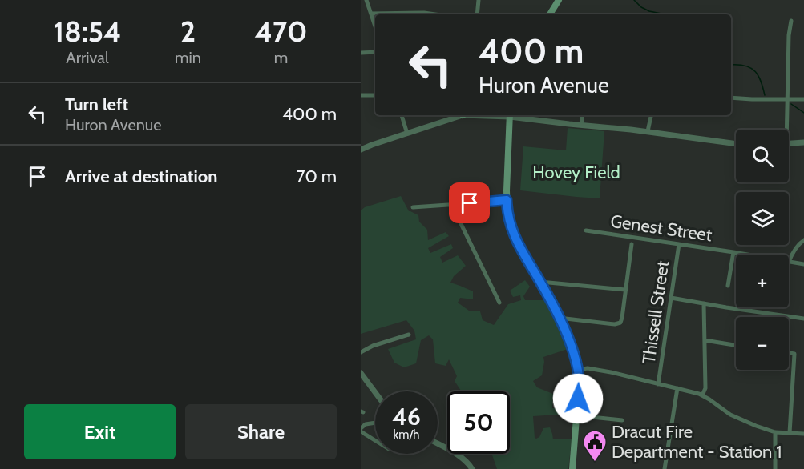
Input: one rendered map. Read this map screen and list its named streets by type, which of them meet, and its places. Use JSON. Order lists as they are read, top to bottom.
{
  "streets": {
    "street": ["Genest Street", "Thissell Street"]
  },
  "crossings": [
    ["Genest Street", "Thissell Street"]
  ],
  "parks": ["Hovey Field"],
  "places": {
    "public building": ["Dracut Fire Department - Station 1"]
  },
  "page": {
    "eta": [
      "18:54",
      "Arrival",
      "2",
      "min",
      "470",
      "m"
    ],
    "turn": ["400 m", "Huron Avenue"],
    "list": [
      {
        "name": "Turn left",
        "note": "Huron Avenue",
        "value": "400 m"
      },
      {
        "name": "Arrive at destination",
        "value": "70 m"
      }
    ],
    "map_buttons": ["+", "−"],
    "speed": "46 km/h",
    "limit": "50",
    "buttons": ["Exit", "Share"]
  }
}
